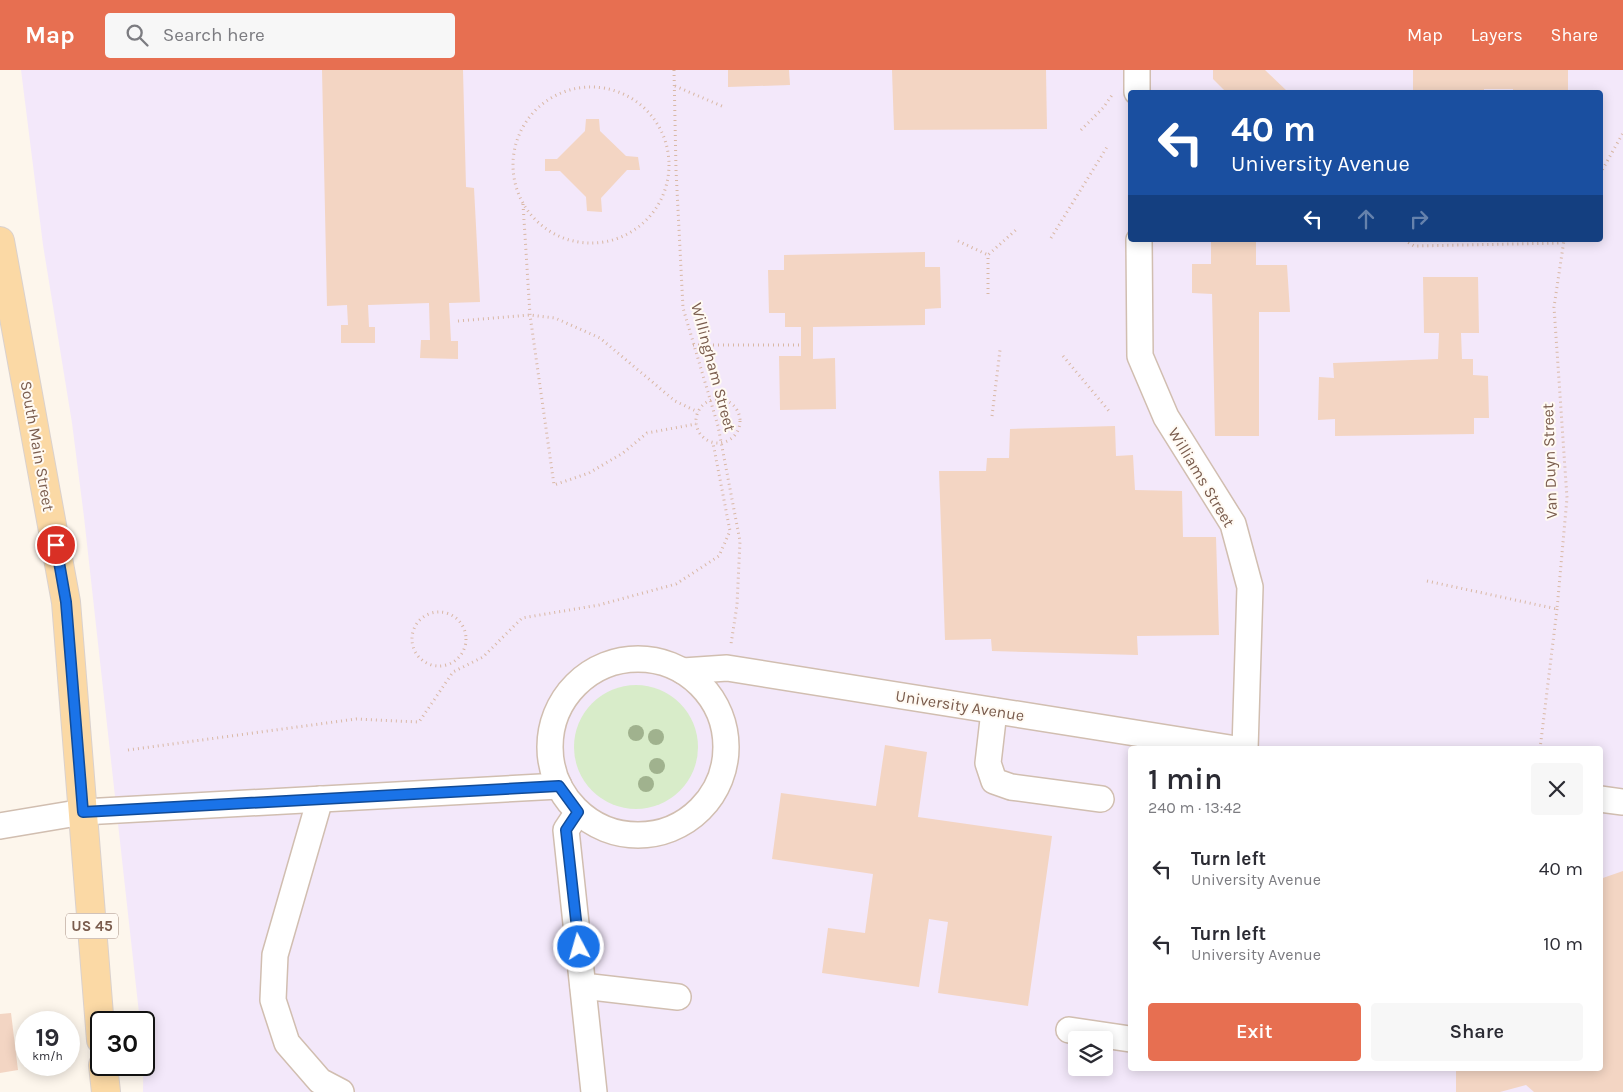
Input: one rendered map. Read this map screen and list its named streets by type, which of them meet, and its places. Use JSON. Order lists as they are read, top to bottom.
{
  "streets": {
    "main road": ["South Main Street", "US 45"],
    "street": ["Williams Street", "University Avenue"],
    "path": ["Willingham Street", "Van Duyn Street"]
  },
  "crossings": [
    ["Willingham Street", "University Avenue"]
  ],
  "page": {
    "header": "Map",
    "search": "Search here",
    "nav": ["Map", "Layers", "Share"],
    "turn": ["40 m", "University Avenue"],
    "heading": ["1 min", "240 m · 13:42"],
    "list": [
      {
        "name": "Turn left",
        "note": "University Avenue",
        "value": "40 m"
      },
      {
        "name": "Turn left",
        "note": "University Avenue",
        "value": "10 m"
      }
    ],
    "buttons": ["Exit", "Share"],
    "speed": "19 km/h",
    "limit": "30"
  }
}
